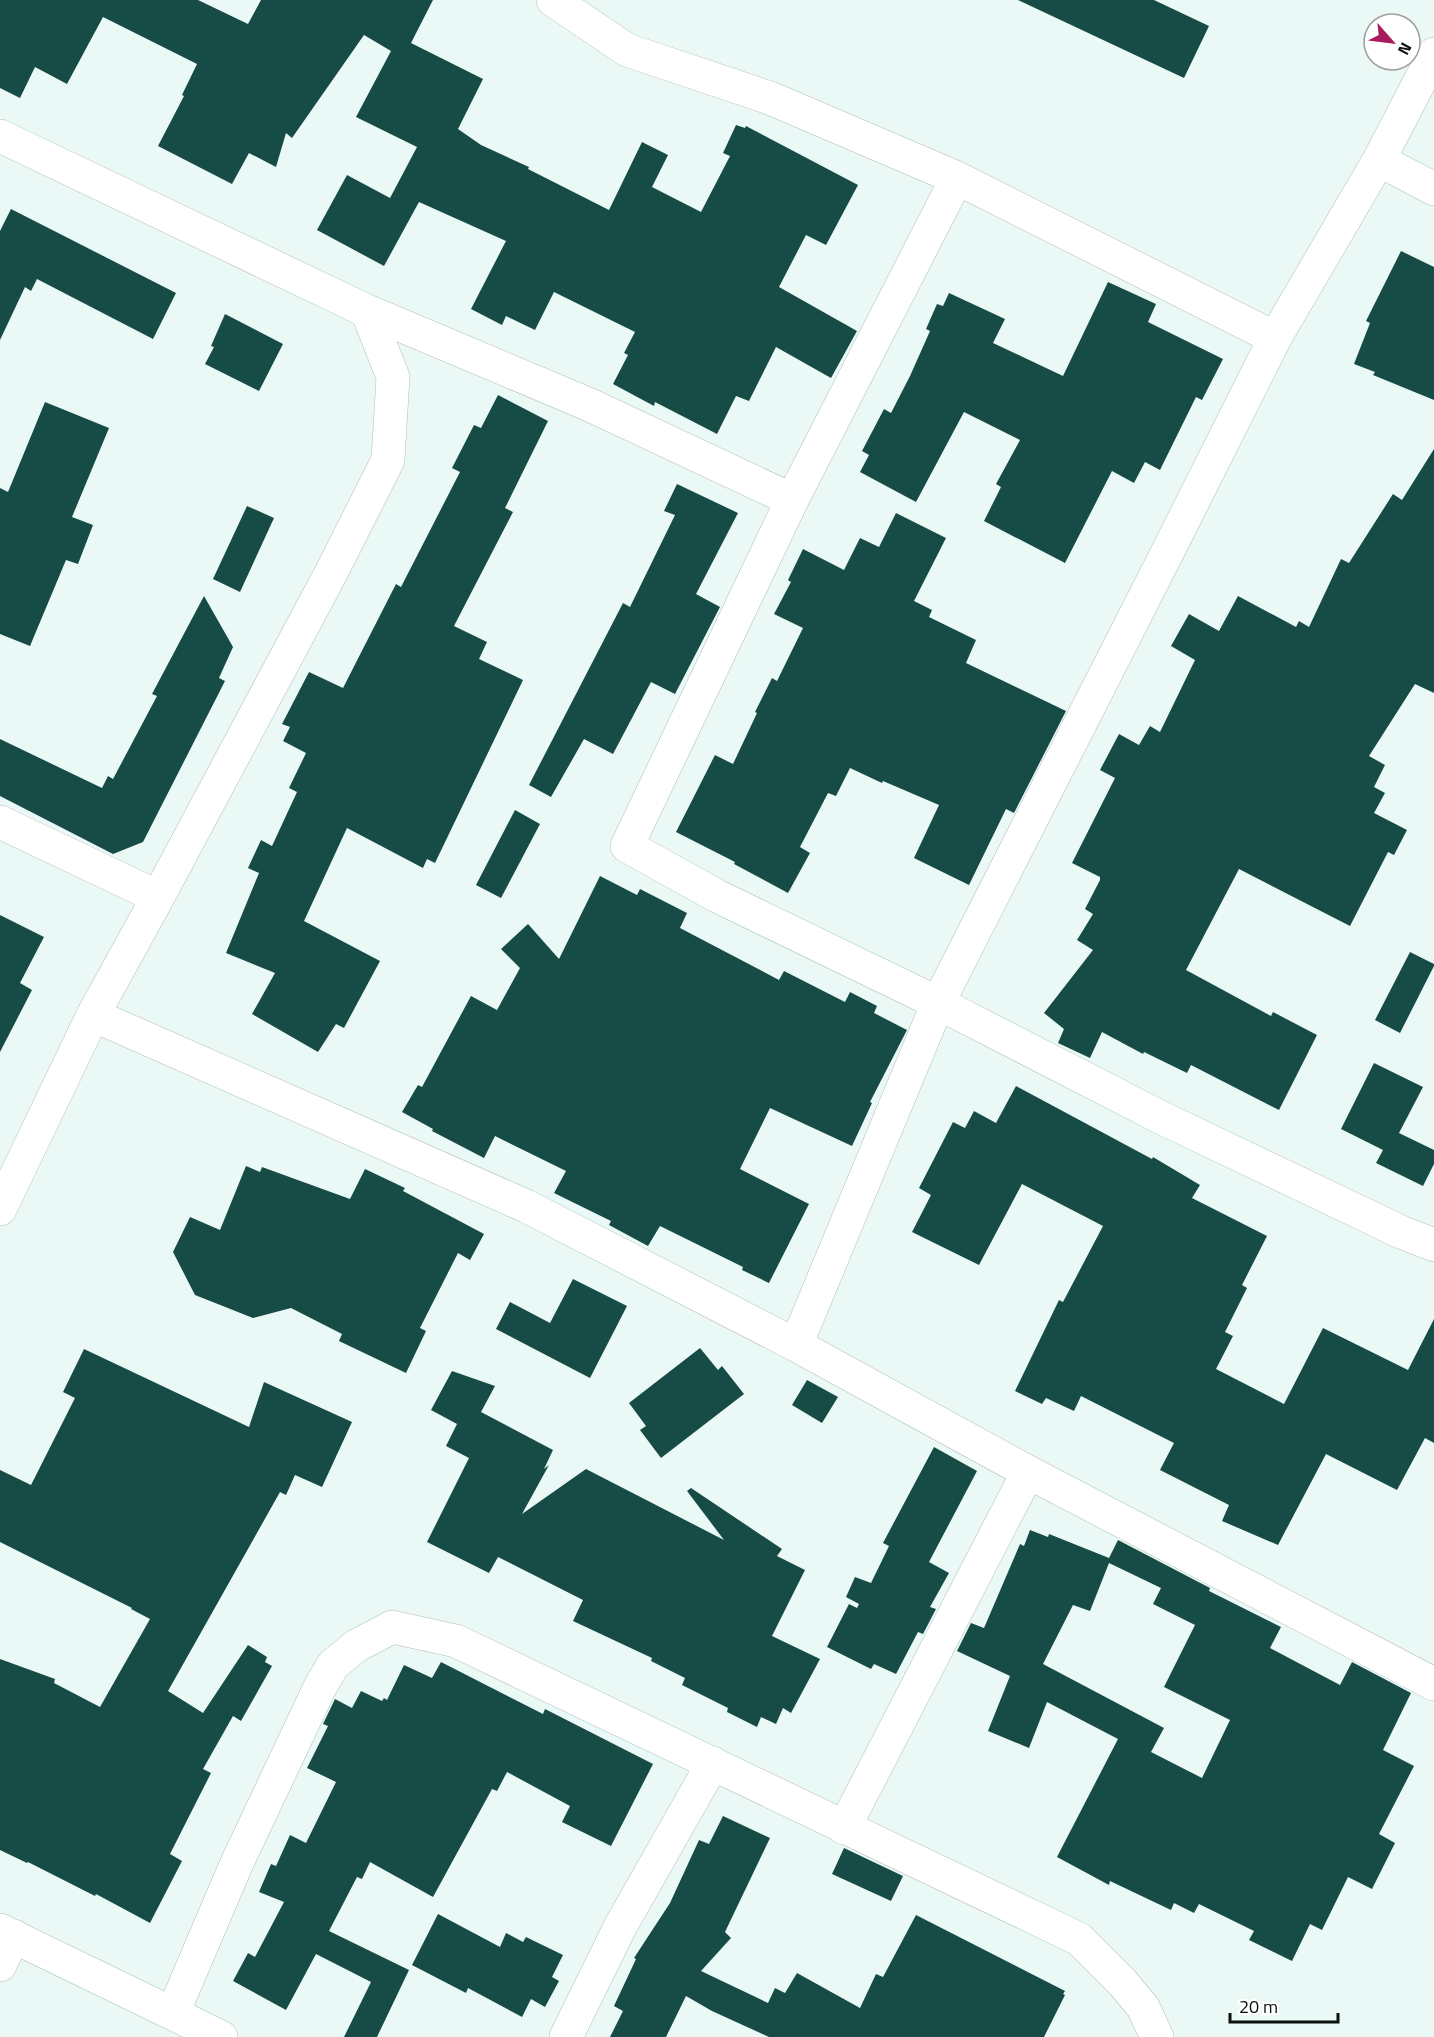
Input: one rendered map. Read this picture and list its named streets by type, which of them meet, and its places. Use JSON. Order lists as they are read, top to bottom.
{
  "scale_bar": "20 m",
  "north": "bottom right"
}
